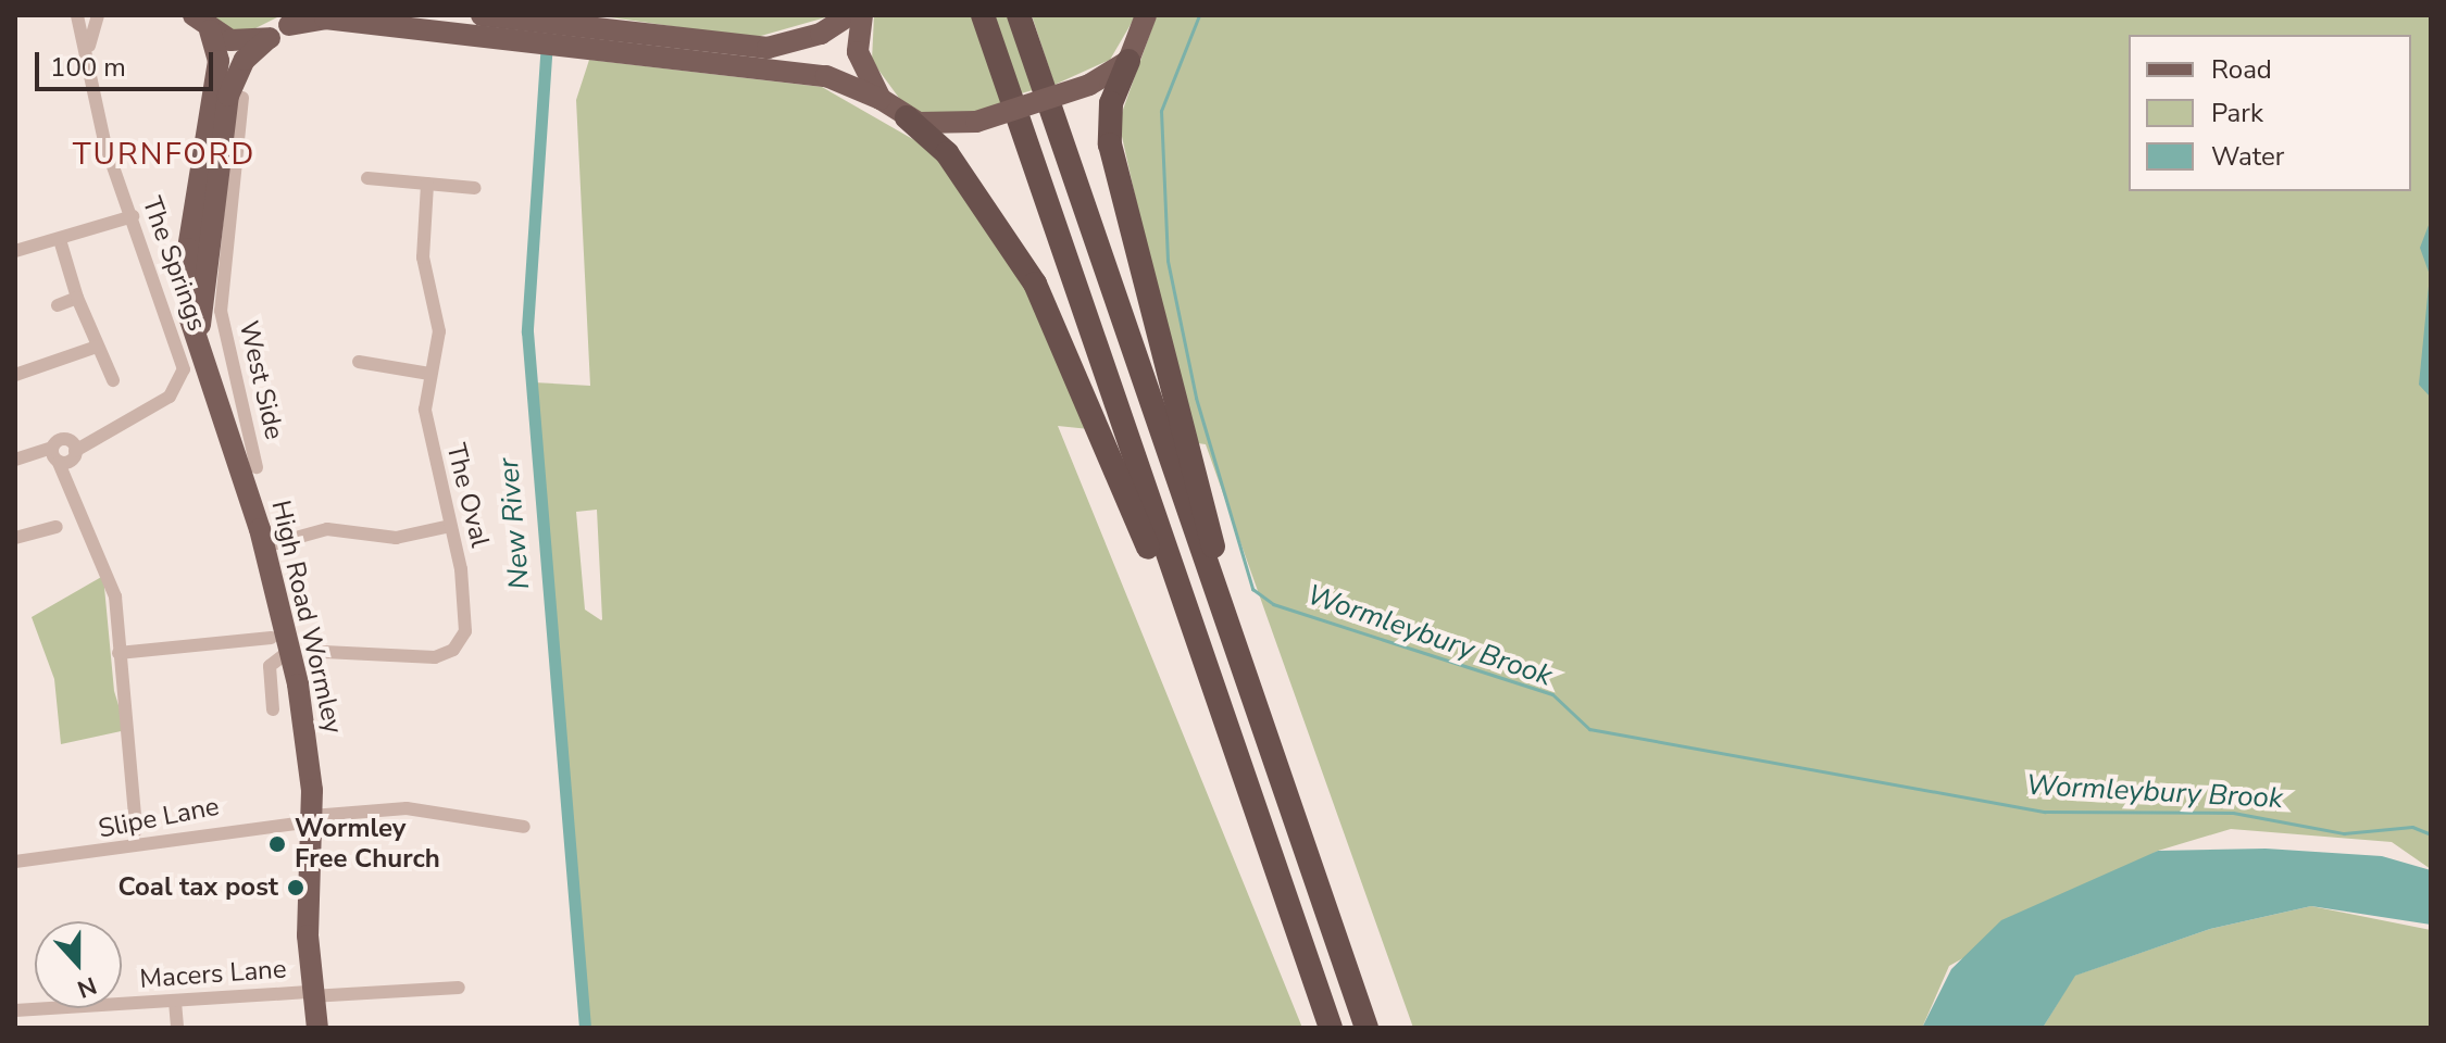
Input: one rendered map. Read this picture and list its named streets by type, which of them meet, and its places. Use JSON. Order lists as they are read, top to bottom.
{
  "streets": {
    "main road": ["High Road Wormley"],
    "street": [
      "The Springs",
      "West Side",
      "The Oval",
      "Slipe Lane",
      "Macers Lane"
    ]
  },
  "crossings": [
    ["High Road Wormley", "Slipe Lane"],
    ["High Road Wormley", "Macers Lane"]
  ],
  "districts": ["TURNFORD"],
  "water": ["New River", "Wormleybury Brook"],
  "places": ["Wormley Free Church", "Coal tax post"],
  "legend": ["Road", "Park", "Water"],
  "scale_bar": "100 m",
  "north": "bottom"
}
